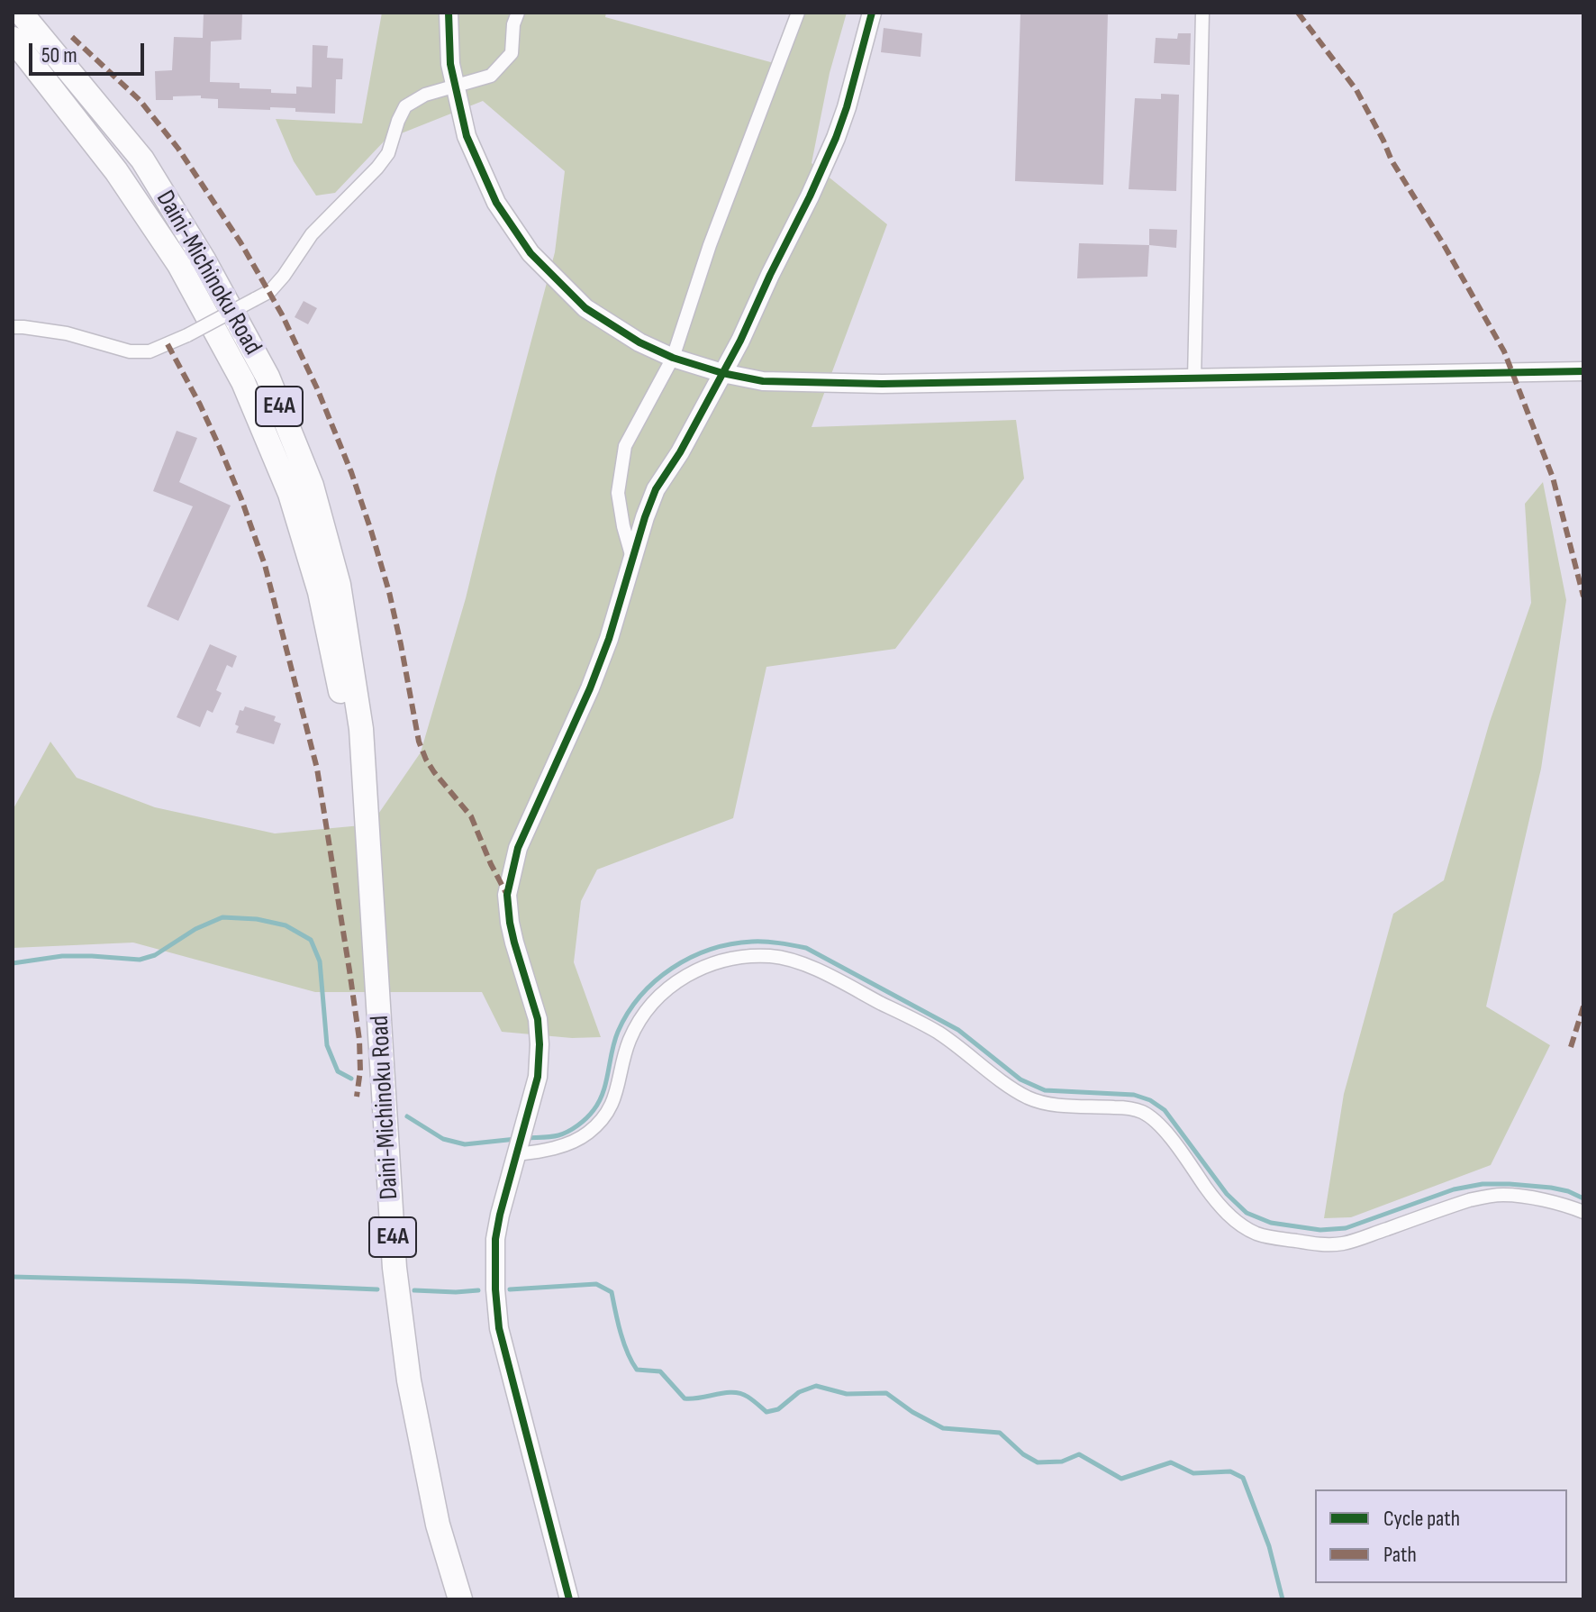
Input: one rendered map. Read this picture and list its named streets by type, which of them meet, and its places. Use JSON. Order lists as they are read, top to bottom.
{
  "streets": {
    "highway": ["Daini-Michinoku Road", "E4A"]
  },
  "legend": ["Cycle path", "Path"],
  "scale_bar": "50 m"
}
